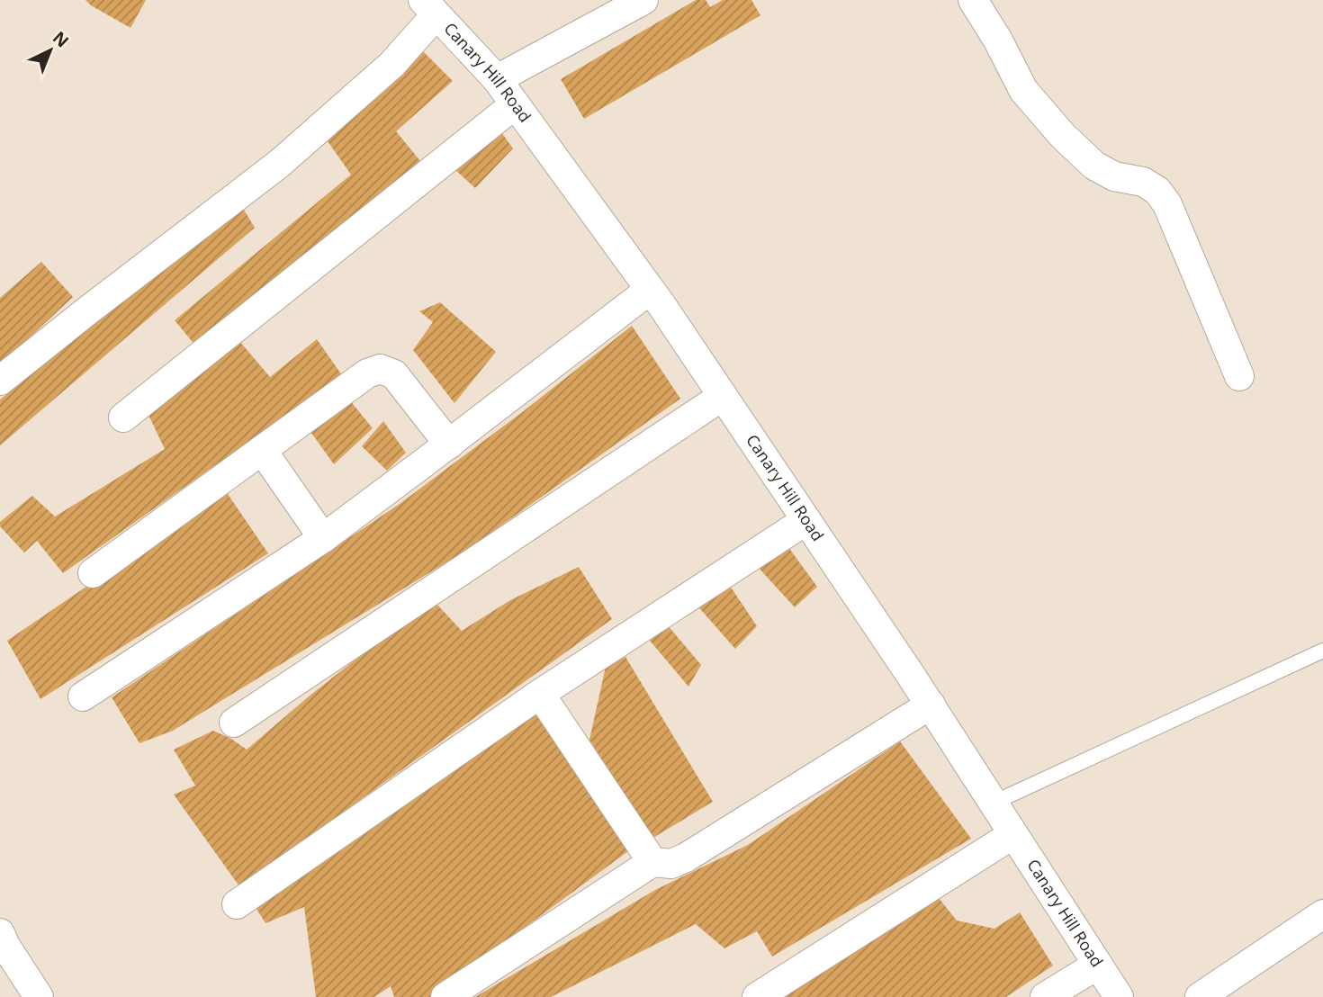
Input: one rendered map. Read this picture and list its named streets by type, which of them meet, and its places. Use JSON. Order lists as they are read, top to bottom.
{
  "streets": {
    "street": ["Canary Hill Road"]
  },
  "north": "top right"
}
